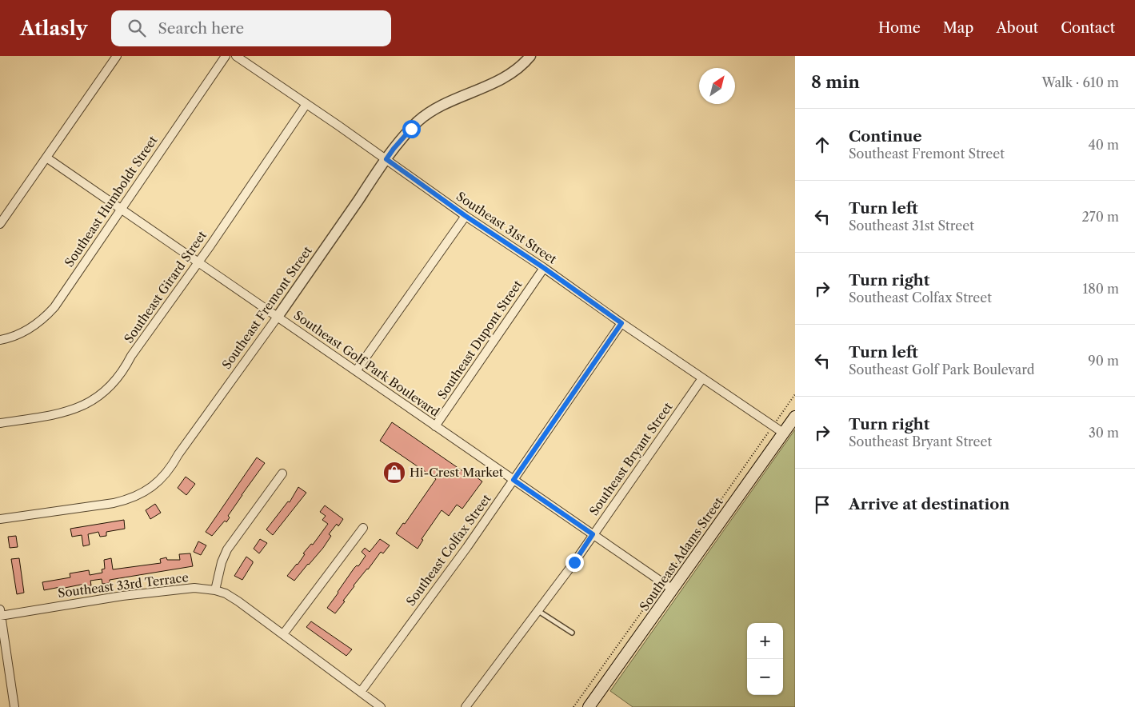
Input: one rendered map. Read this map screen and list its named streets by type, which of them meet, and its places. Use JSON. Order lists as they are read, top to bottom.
{
  "streets": {
    "main road": ["Southeast Adams Street"],
    "street": [
      "Southeast Humboldt Street",
      "Southeast 31st Street",
      "Southeast Girard Street",
      "Southeast Fremont Street",
      "Southeast Dupont Street",
      "Southeast Golf Park Boulevard",
      "Southeast Bryant Street",
      "Southeast Colfax Street",
      "Southeast 33rd Terrace"
    ]
  },
  "crossings": [
    ["Southeast Humboldt Street", "Southeast Golf Park Boulevard"],
    ["Southeast 31st Street", "Southeast Girard Street"],
    ["Southeast 31st Street", "Southeast Fremont Street"],
    ["Southeast 31st Street", "Southeast Dupont Street"],
    ["Southeast 31st Street", "Southeast Bryant Street"],
    ["Southeast 31st Street", "Southeast Colfax Street"],
    ["Southeast 31st Street", "Southeast Adams Street"],
    ["Southeast Girard Street", "Southeast Golf Park Boulevard"],
    ["Southeast Fremont Street", "Southeast Golf Park Boulevard"],
    ["Southeast Dupont Street", "Southeast Golf Park Boulevard"],
    ["Southeast Golf Park Boulevard", "Southeast Bryant Street"],
    ["Southeast Golf Park Boulevard", "Southeast Colfax Street"],
    ["Southeast Golf Park Boulevard", "Southeast Adams Street"],
    ["Southeast Colfax Street", "Southeast 33rd Terrace"]
  ],
  "places": {
    "shop": ["Hi-Crest Market"]
  },
  "north": "top right",
  "page": {
    "header": "Atlasly",
    "search": "Search here",
    "nav": [
      "Home",
      "Map",
      "About",
      "Contact"
    ],
    "heading": ["8 min", "Walk · 610 m"],
    "list": [
      ["Continue", "Southeast Fremont Street", "40 m"],
      ["Turn left", "Southeast 31st Street", "270 m"],
      ["Turn right", "Southeast Colfax Street", "180 m"],
      ["Turn left", "Southeast Golf Park Boulevard", "90 m"],
      ["Turn right", "Southeast Bryant Street", "30 m"],
      "Arrive at destination"
    ],
    "map_buttons": ["+", "−"]
  }
}
